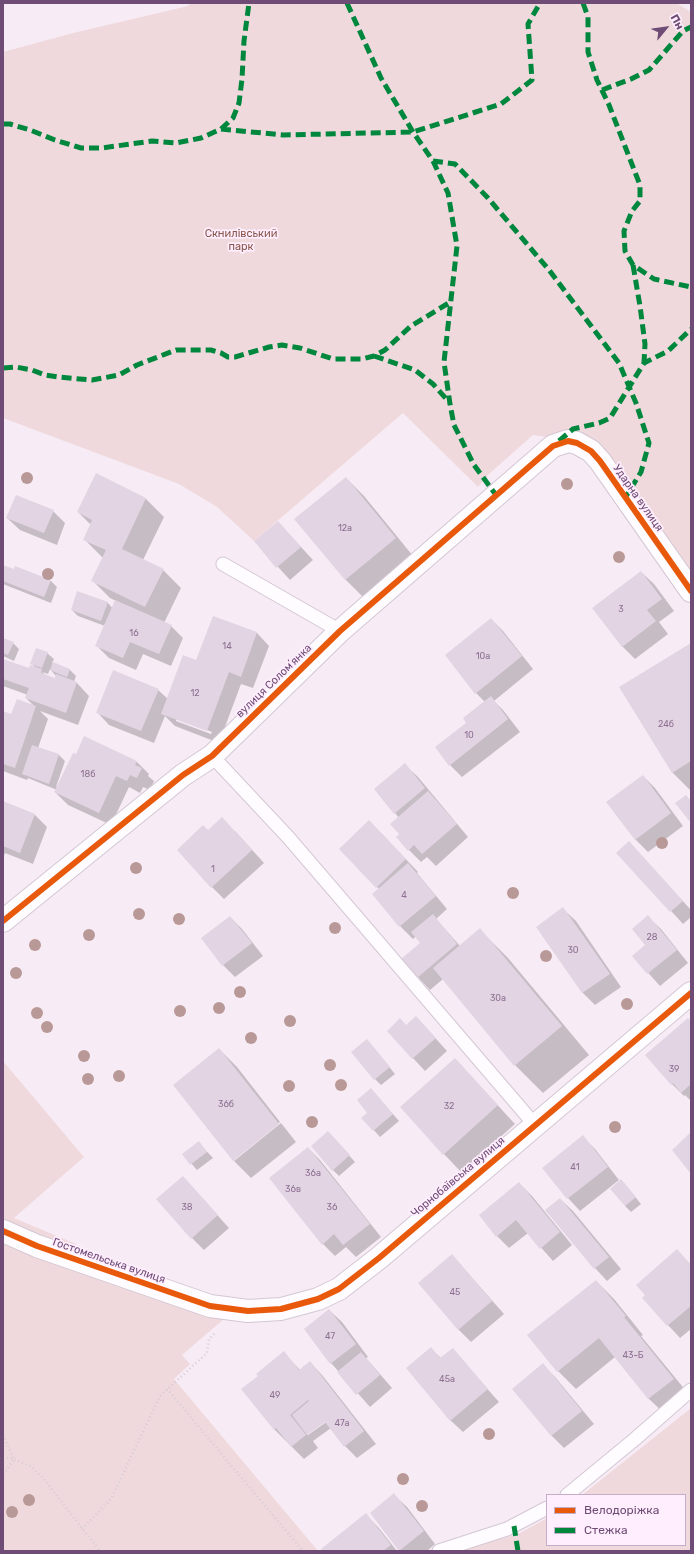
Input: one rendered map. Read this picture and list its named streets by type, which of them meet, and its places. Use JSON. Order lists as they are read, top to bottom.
{
  "streets": {
    "street": [
      "Ударна вулиця",
      "вулиця Соломʼянка",
      "Чорнобаївська вулиця",
      "Гостомельська вулиця"
    ]
  },
  "crossings": [
    ["Ударна вулиця", "вулиця Соломʼянка"],
    ["Чорнобаївська вулиця", "Гостомельська вулиця"]
  ],
  "parks": ["Скнилівський парк"],
  "house_numbers": [
    "12а",
    "3",
    "16",
    "14",
    "10а",
    "12",
    "24б",
    "10",
    "18б",
    "1",
    "4",
    "28",
    "30",
    "30а",
    "39",
    "36б",
    "32",
    "41",
    "36а",
    "36в",
    "38",
    "36",
    "45",
    "47",
    "43-Б",
    "45а",
    "49",
    "47а"
  ],
  "legend": ["Велодоріжка", "Стежка"],
  "north": "top right"
}
